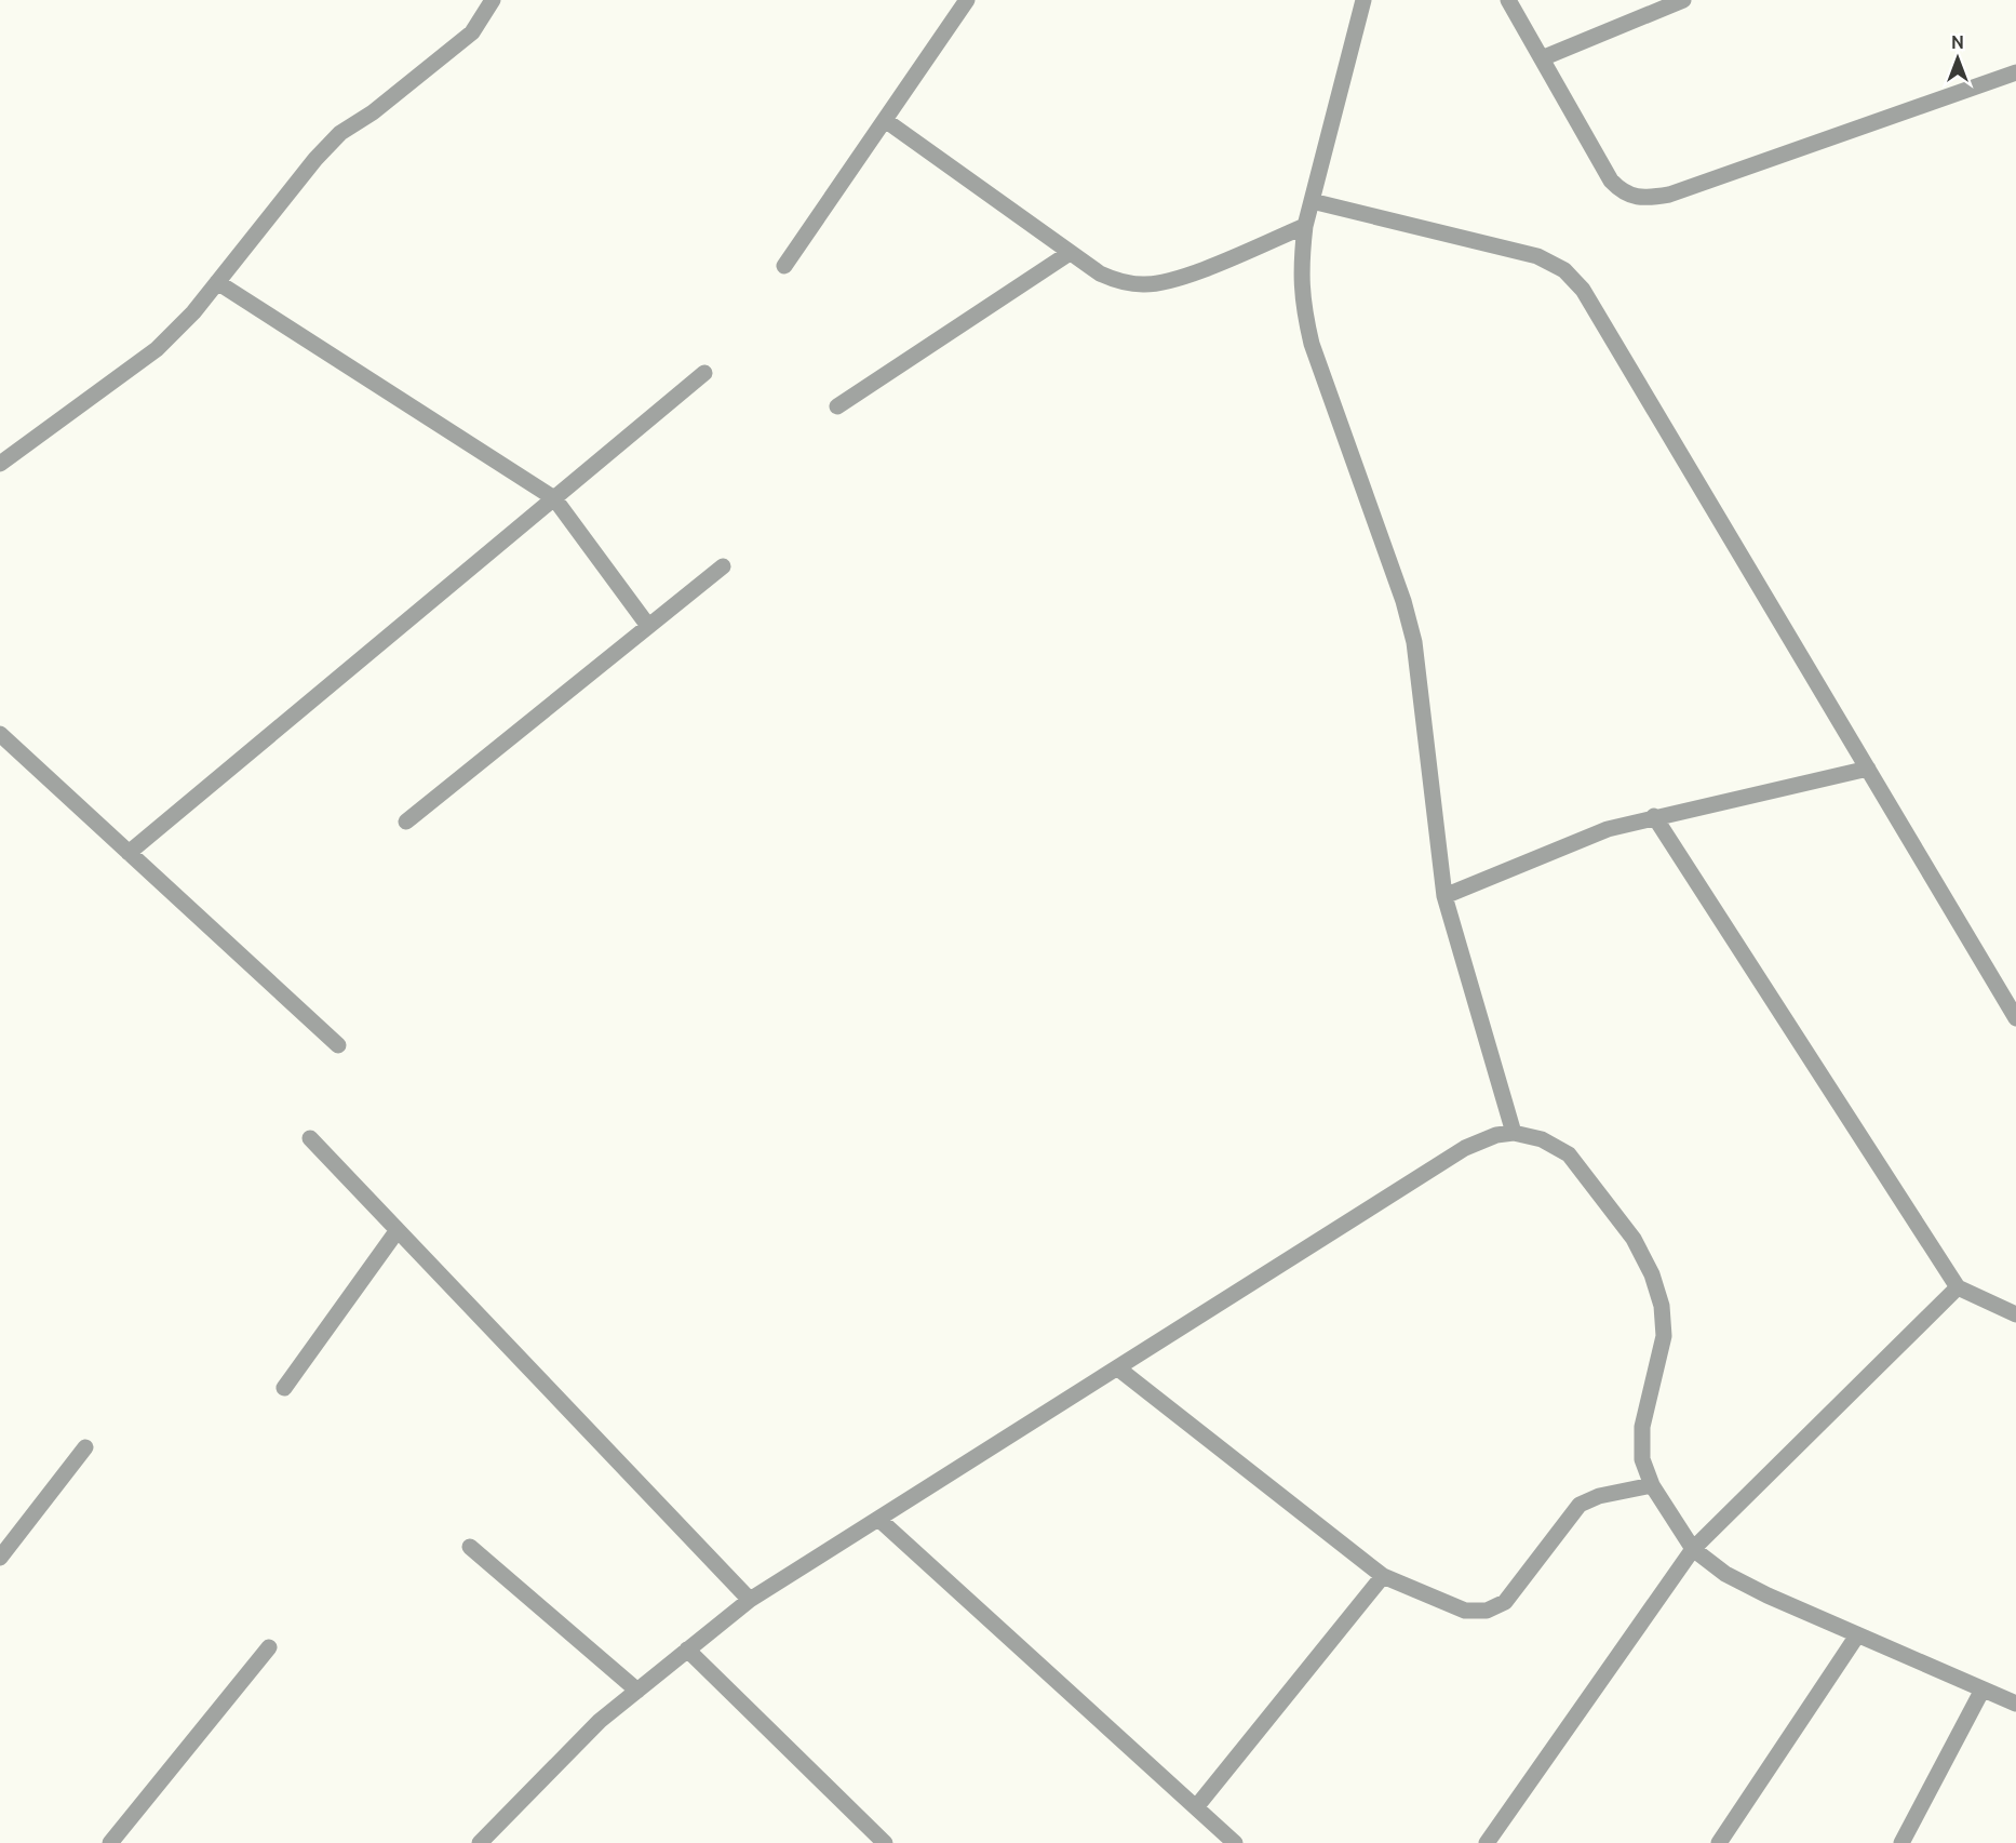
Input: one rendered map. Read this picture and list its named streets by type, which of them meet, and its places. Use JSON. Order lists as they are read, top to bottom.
{
  "north": "top"
}
